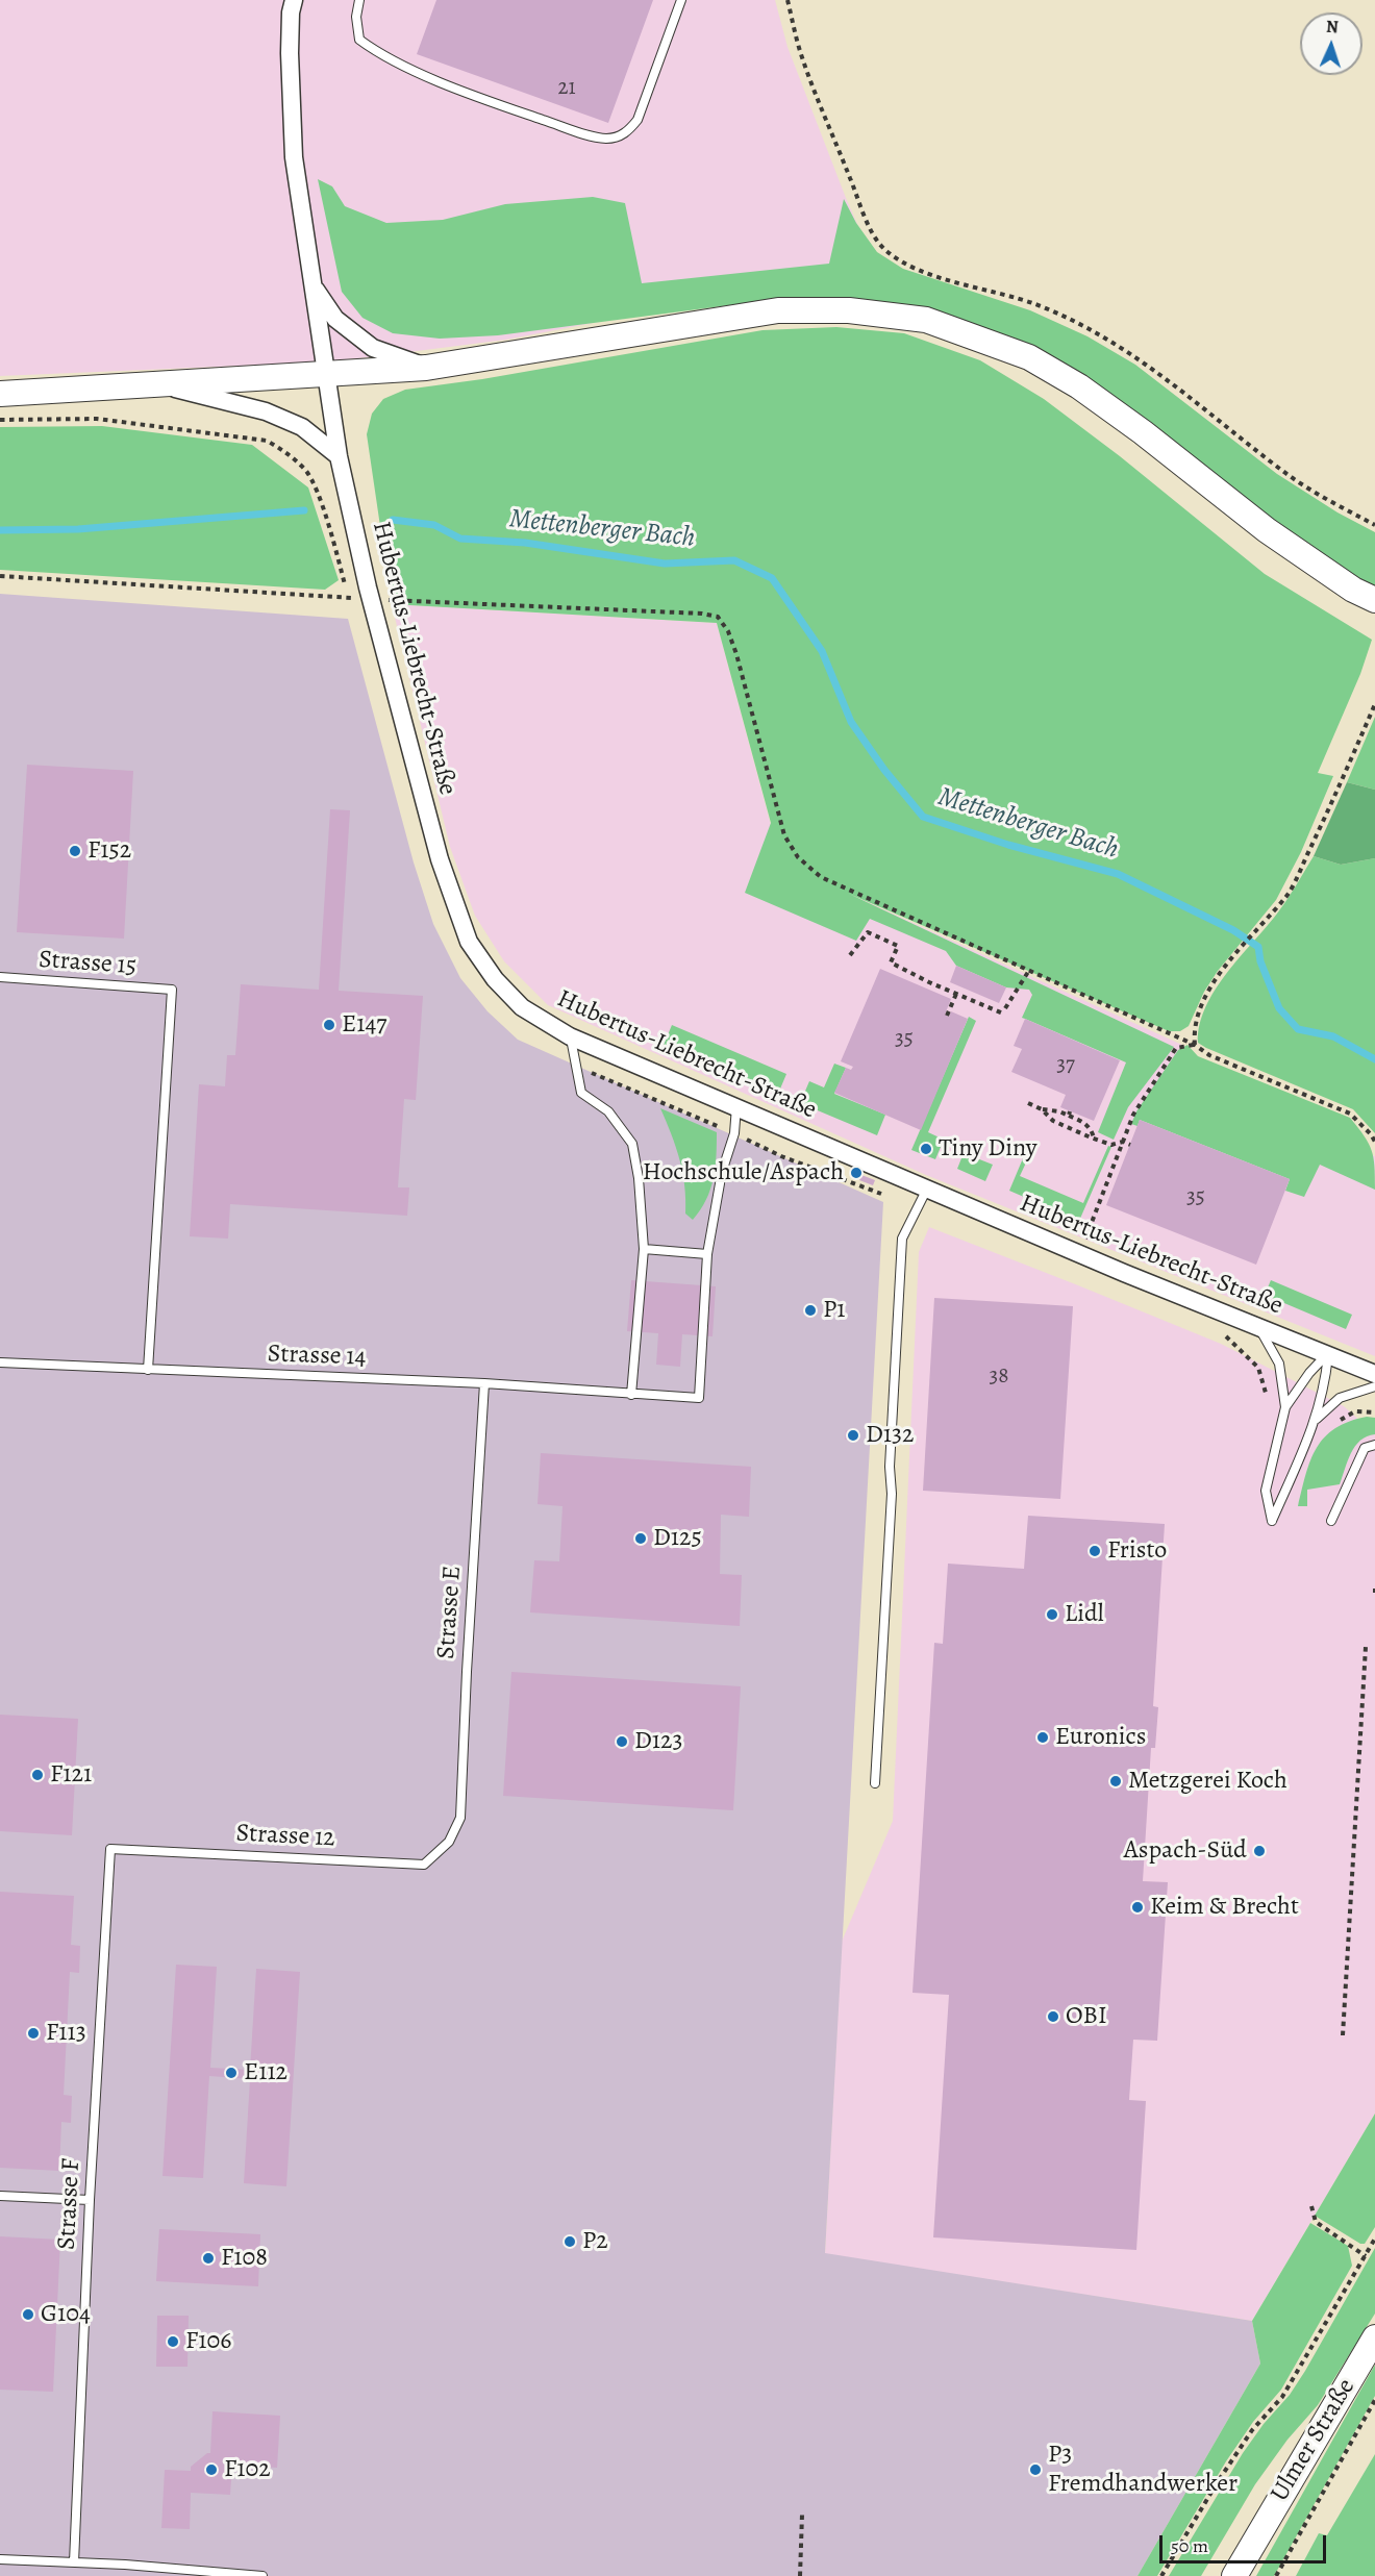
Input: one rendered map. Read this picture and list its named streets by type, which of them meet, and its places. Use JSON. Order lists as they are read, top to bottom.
{
  "streets": {
    "main road": ["Ulmer Straße"],
    "street": ["Hubertus-Liebrecht-Straße"],
    "lane": [
      "Strasse 15",
      "Strasse 14",
      "Strasse E",
      "Strasse 12",
      "Strasse F"
    ]
  },
  "crossings": [
    ["Strasse 15", "Strasse 14"],
    ["Strasse 14", "Strasse E"],
    ["Strasse E", "Strasse 12"],
    ["Strasse 12", "Strasse F"]
  ],
  "water": ["Mettenberger Bach"],
  "places": [
    "F152",
    "E147",
    "Tiny Diny",
    "Hochschule/Aspach",
    "P1",
    "D132",
    "D125",
    "Fristo",
    "Lidl",
    "Euronics",
    "D123",
    "F121",
    "Metzgerei Koch",
    "Aspach-Süd",
    "Keim & Brecht",
    "OBI",
    "F113",
    "E112",
    "P2",
    "F108",
    "G104",
    "F106",
    "F102",
    "P3 Fremdhandwerker"
  ],
  "house_numbers": [
    "21",
    "35",
    "37",
    "35",
    "38"
  ],
  "scale_bar": "50 m",
  "north": "top"
}
